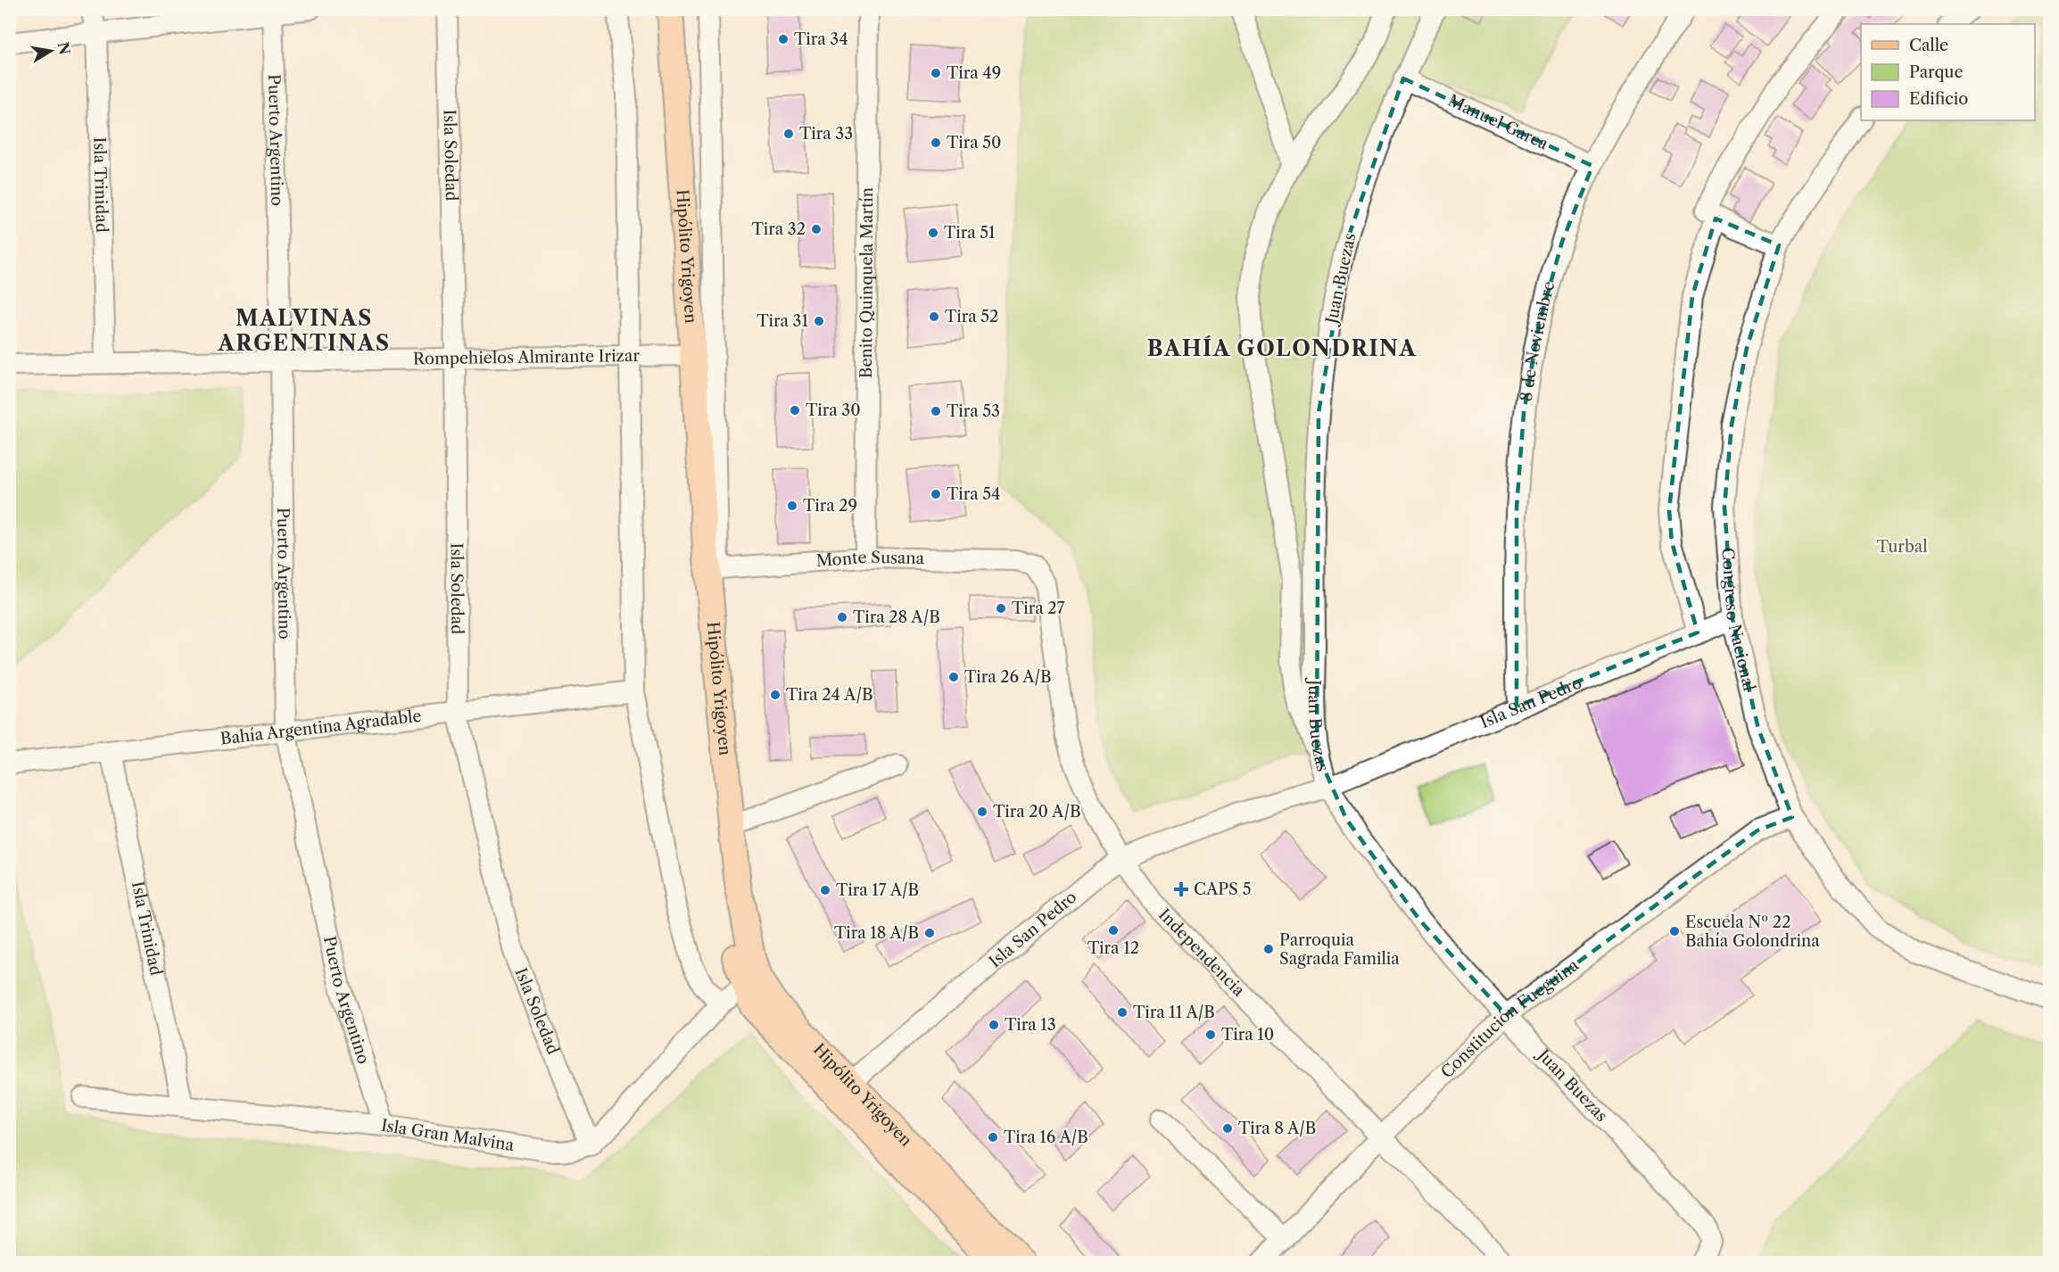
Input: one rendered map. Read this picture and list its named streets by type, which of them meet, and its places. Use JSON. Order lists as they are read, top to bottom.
{
  "streets": {
    "main road": ["Hipólito Yrigoyen"],
    "street": [
      "Manuel Garea",
      "Puerto Argentino",
      "Isla Soledad",
      "Isla Trinidad",
      "Juan Buezas",
      "Benito Quinquela Martín",
      "8 de Noviembre",
      "Rompehielos Almirante Irizar",
      "Monte Susana",
      "Congreso Nacional",
      "Isla San Pedro",
      "Bahía Argentina Agradable",
      "Independencia",
      "Constitución Fueguina",
      "Isla Gran Malvina"
    ]
  },
  "crossings": [
    ["Manuel Garea", "Juan Buezas"],
    ["Manuel Garea", "8 de Noviembre"],
    ["Puerto Argentino", "Rompehielos Almirante Irizar"],
    ["Puerto Argentino", "Bahía Argentina Agradable"],
    ["Puerto Argentino", "Isla Gran Malvina"],
    ["Isla Soledad", "Rompehielos Almirante Irizar"],
    ["Isla Soledad", "Bahía Argentina Agradable"],
    ["Isla Soledad", "Isla Gran Malvina"],
    ["Isla Trinidad", "Rompehielos Almirante Irizar"],
    ["Isla Trinidad", "Bahía Argentina Agradable"],
    ["Isla Trinidad", "Isla Gran Malvina"],
    ["Hipólito Yrigoyen", "Rompehielos Almirante Irizar"],
    ["Hipólito Yrigoyen", "Monte Susana"],
    ["Hipólito Yrigoyen", "Isla San Pedro"],
    ["Juan Buezas", "Isla San Pedro"],
    ["Juan Buezas", "Constitución Fueguina"],
    ["Benito Quinquela Martín", "Monte Susana"],
    ["8 de Noviembre", "Isla San Pedro"],
    ["Monte Susana", "Independencia"],
    ["Congreso Nacional", "Isla San Pedro"],
    ["Congreso Nacional", "Constitución Fueguina"],
    ["Isla San Pedro", "Independencia"],
    ["Independencia", "Constitución Fueguina"]
  ],
  "districts": ["MALVINAS ARGENTINAS", "BAHÍA GOLONDRINA"],
  "parks": ["Turbal"],
  "places": {
    "other": [
      "Tira 34",
      "Tira 49",
      "Tira 33",
      "Tira 50",
      "Tira 32",
      "Tira 51",
      "Tira 52",
      "Tira 31",
      "Tira 30",
      "Tira 53",
      "Tira 54",
      "Tira 29",
      "Tira 27",
      "Tira 28 A/B",
      "Tira 26 A/B",
      "Tira 24 A/B",
      "Tira 20 A/B",
      "Tira 17 A/B",
      "Tira 12",
      "Escuela Nº 22 Bahía Golondrina",
      "Tira 18 A/B",
      "Parroquia Sagrada Familia",
      "Tira 11 A/B",
      "Tira 13",
      "Tira 10",
      "Tira 8 A/B",
      "Tira 16 A/B"
    ],
    "health": ["CAPS 5"]
  },
  "legend": ["Calle", "Parque", "Edificio"],
  "north": "right"
}
